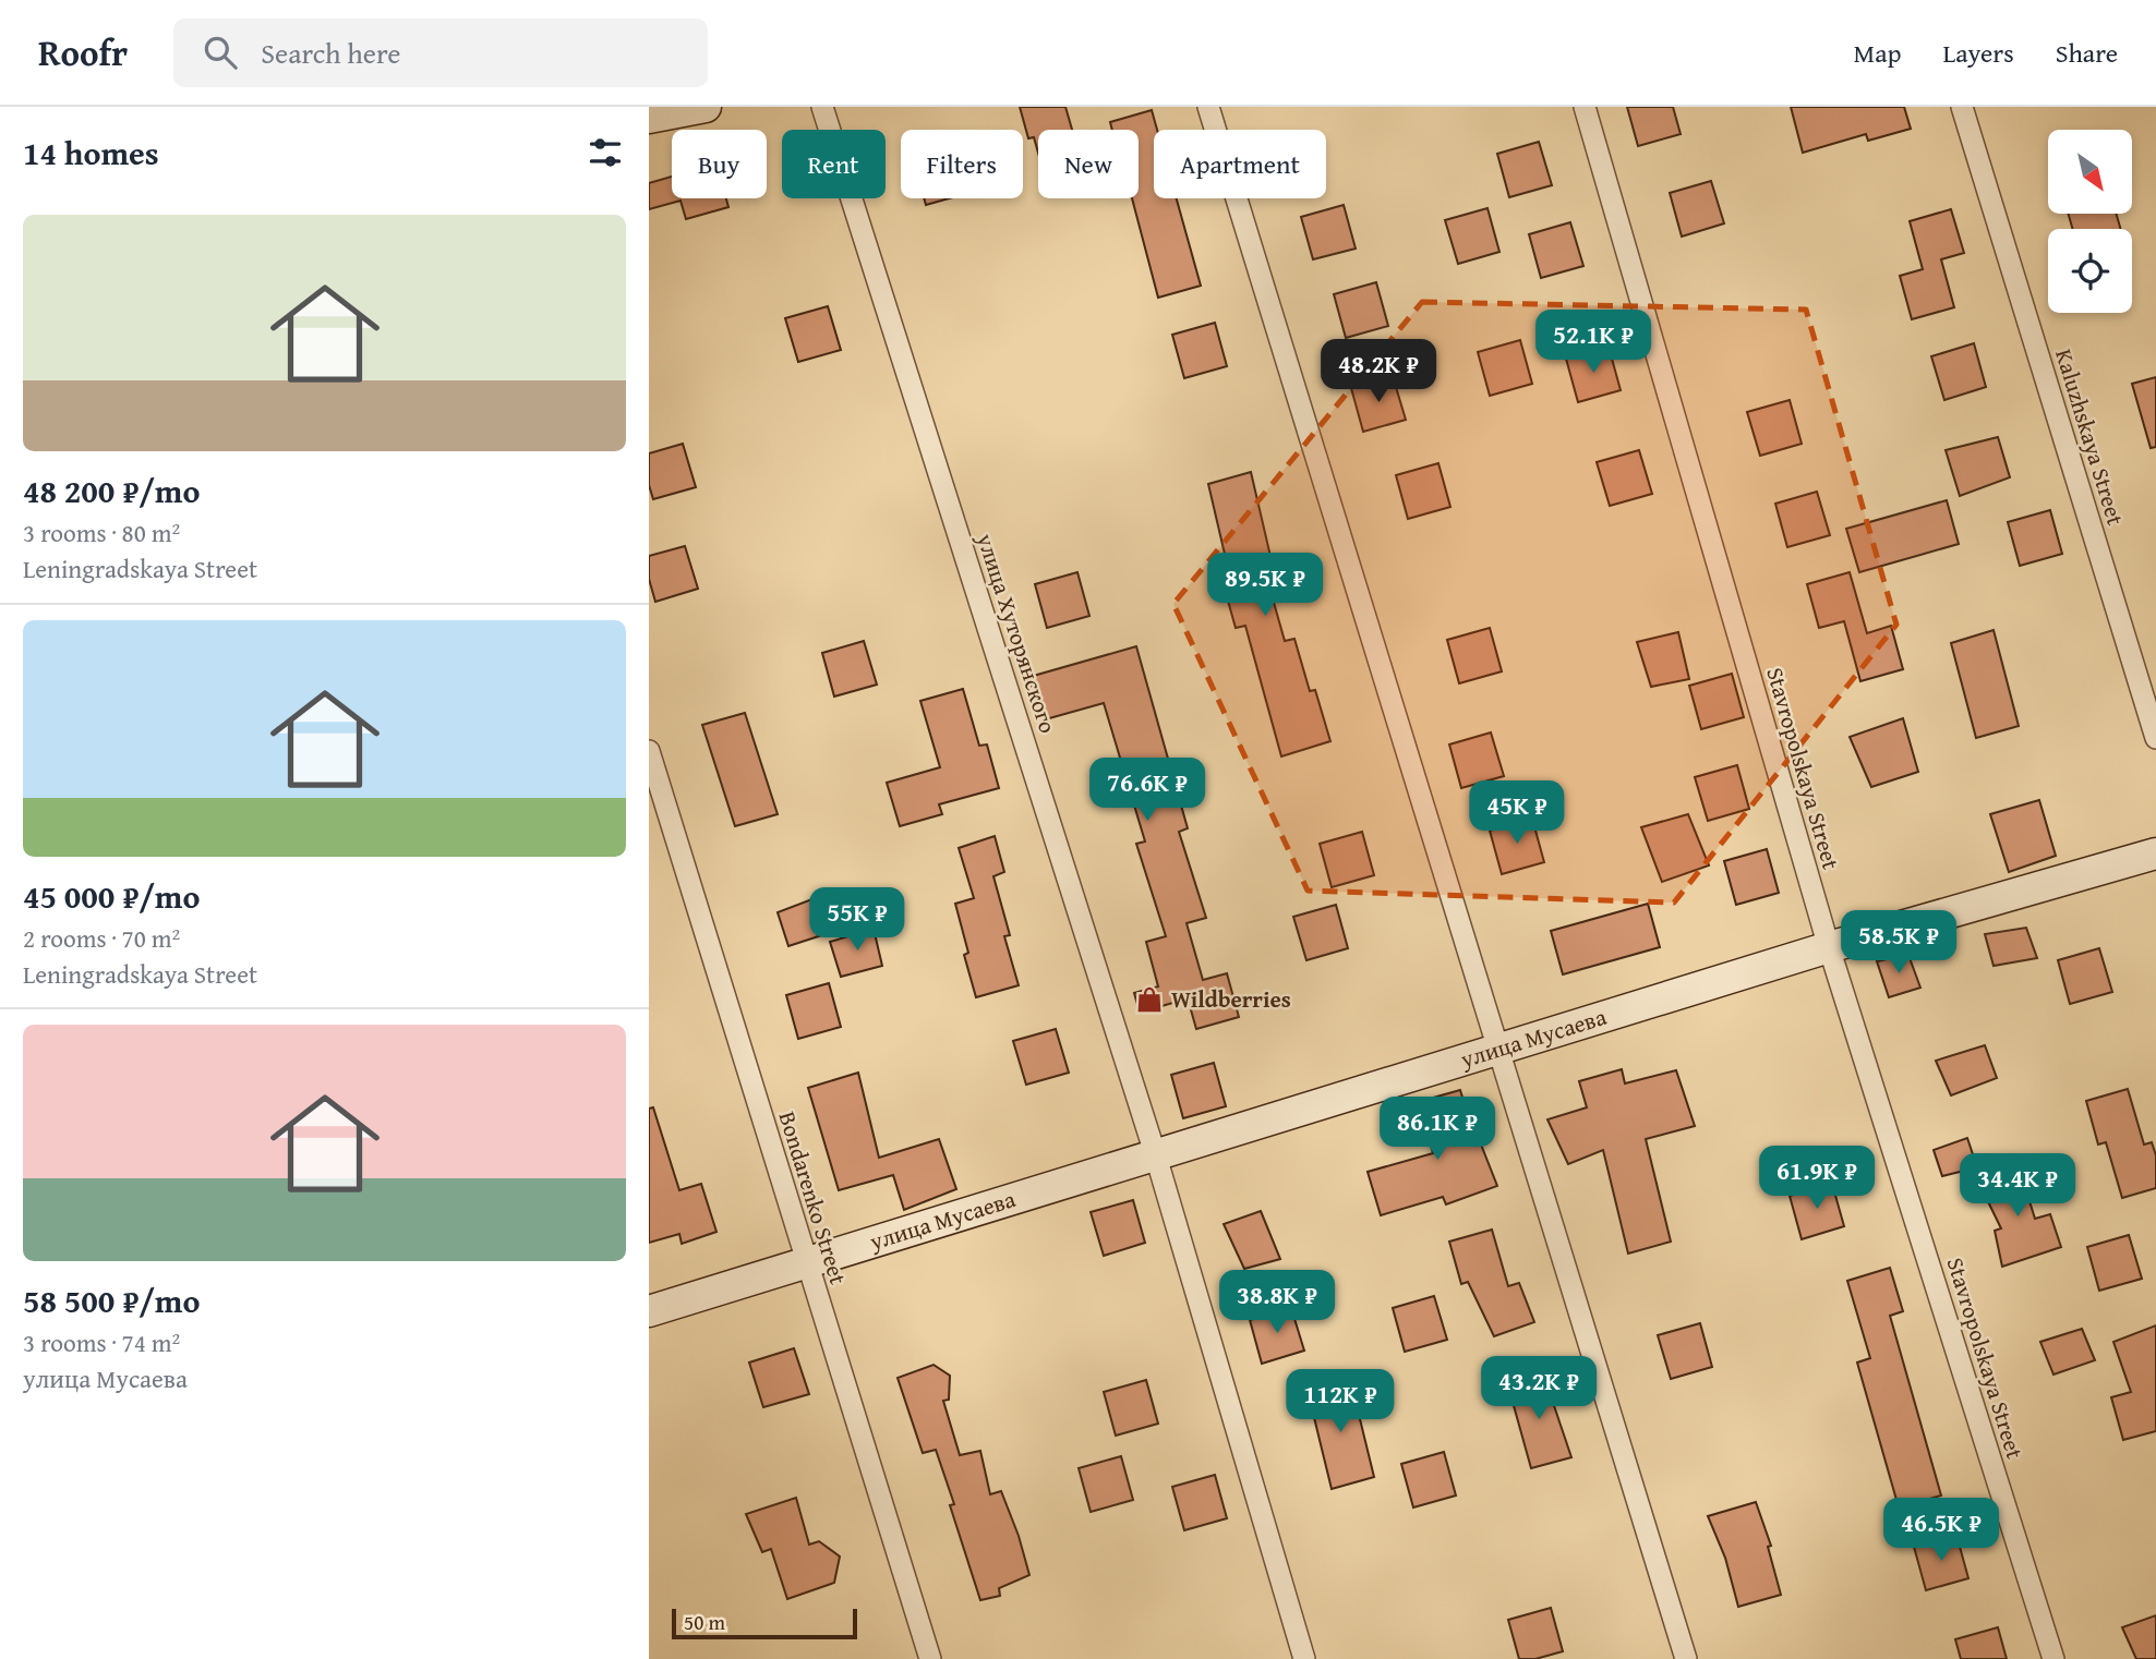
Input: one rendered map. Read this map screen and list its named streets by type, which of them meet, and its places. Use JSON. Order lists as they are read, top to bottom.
{
  "streets": {
    "street": [
      "Kaluzhskaya Street",
      "улица Хуторянского",
      "Stavropolskaya Street",
      "улица Мусаева",
      "Bondarenko Street"
    ]
  },
  "crossings": [
    ["улица Хуторянского", "улица Мусаева"],
    ["Stavropolskaya Street", "улица Мусаева"],
    ["улица Мусаева", "Bondarenko Street"]
  ],
  "places": {
    "shop": ["Wildberries"]
  },
  "scale_bar": "50 m",
  "north": "bottom right",
  "page": {
    "header": "Roofr",
    "search": "Search here",
    "nav": ["Map", "Layers", "Share"],
    "heading": "14 homes",
    "chip": [
      "Buy",
      "Rent",
      "Filters",
      "New",
      "Apartment"
    ],
    "list": [
      {
        "name": "48 200 ₽/mo",
        "note": "3 rooms · 80 m² · Leningradskaya Street"
      },
      {
        "name": "45 000 ₽/mo",
        "note": "2 rooms · 70 m² · Leningradskaya Street"
      },
      {
        "name": "58 500 ₽/mo",
        "note": "3 rooms · 74 m² · улица Мусаева"
      }
    ],
    "price": [
      "52.1K ₽",
      "48.2K ₽",
      "89.5K ₽",
      "76.6K ₽",
      "45K ₽",
      "55K ₽",
      "58.5K ₽",
      "86.1K ₽",
      "61.9K ₽",
      "34.4K ₽",
      "38.8K ₽",
      "43.2K ₽",
      "112K ₽",
      "46.5K ₽"
    ],
    "scale": "50 m"
  }
}
